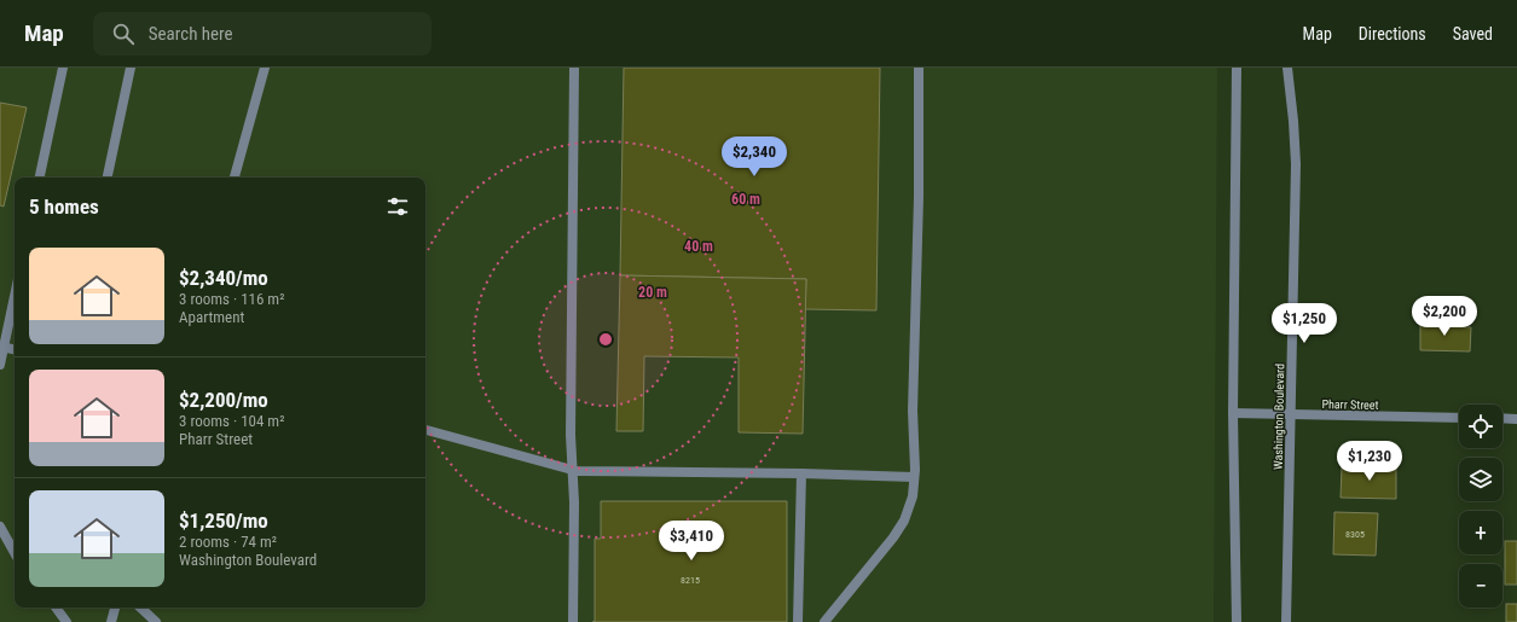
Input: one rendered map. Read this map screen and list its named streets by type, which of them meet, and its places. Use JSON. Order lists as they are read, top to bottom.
{
  "streets": {
    "street": ["Pharr Street", "Washington Boulevard"]
  },
  "crossings": [
    ["Pharr Street", "Washington Boulevard"]
  ],
  "house_numbers": ["8305", "8215"],
  "page": {
    "header": "Map",
    "search": "Search here",
    "nav": ["Map", "Directions", "Saved"],
    "price": [
      "$2,340",
      "$2,200",
      "$1,250",
      "$1,230",
      "$3,410"
    ],
    "heading": "5 homes",
    "list": [
      {
        "name": "$2,340/mo",
        "note": "3 rooms · 116 m² · Apartment"
      },
      {
        "name": "$2,200/mo",
        "note": "3 rooms · 104 m² · Pharr Street"
      },
      {
        "name": "$1,250/mo",
        "note": "2 rooms · 74 m² · Washington Boulevard"
      }
    ],
    "map_buttons": ["+", "−"]
  },
  "rings": ["60 m", "40 m", "20 m"]
}
